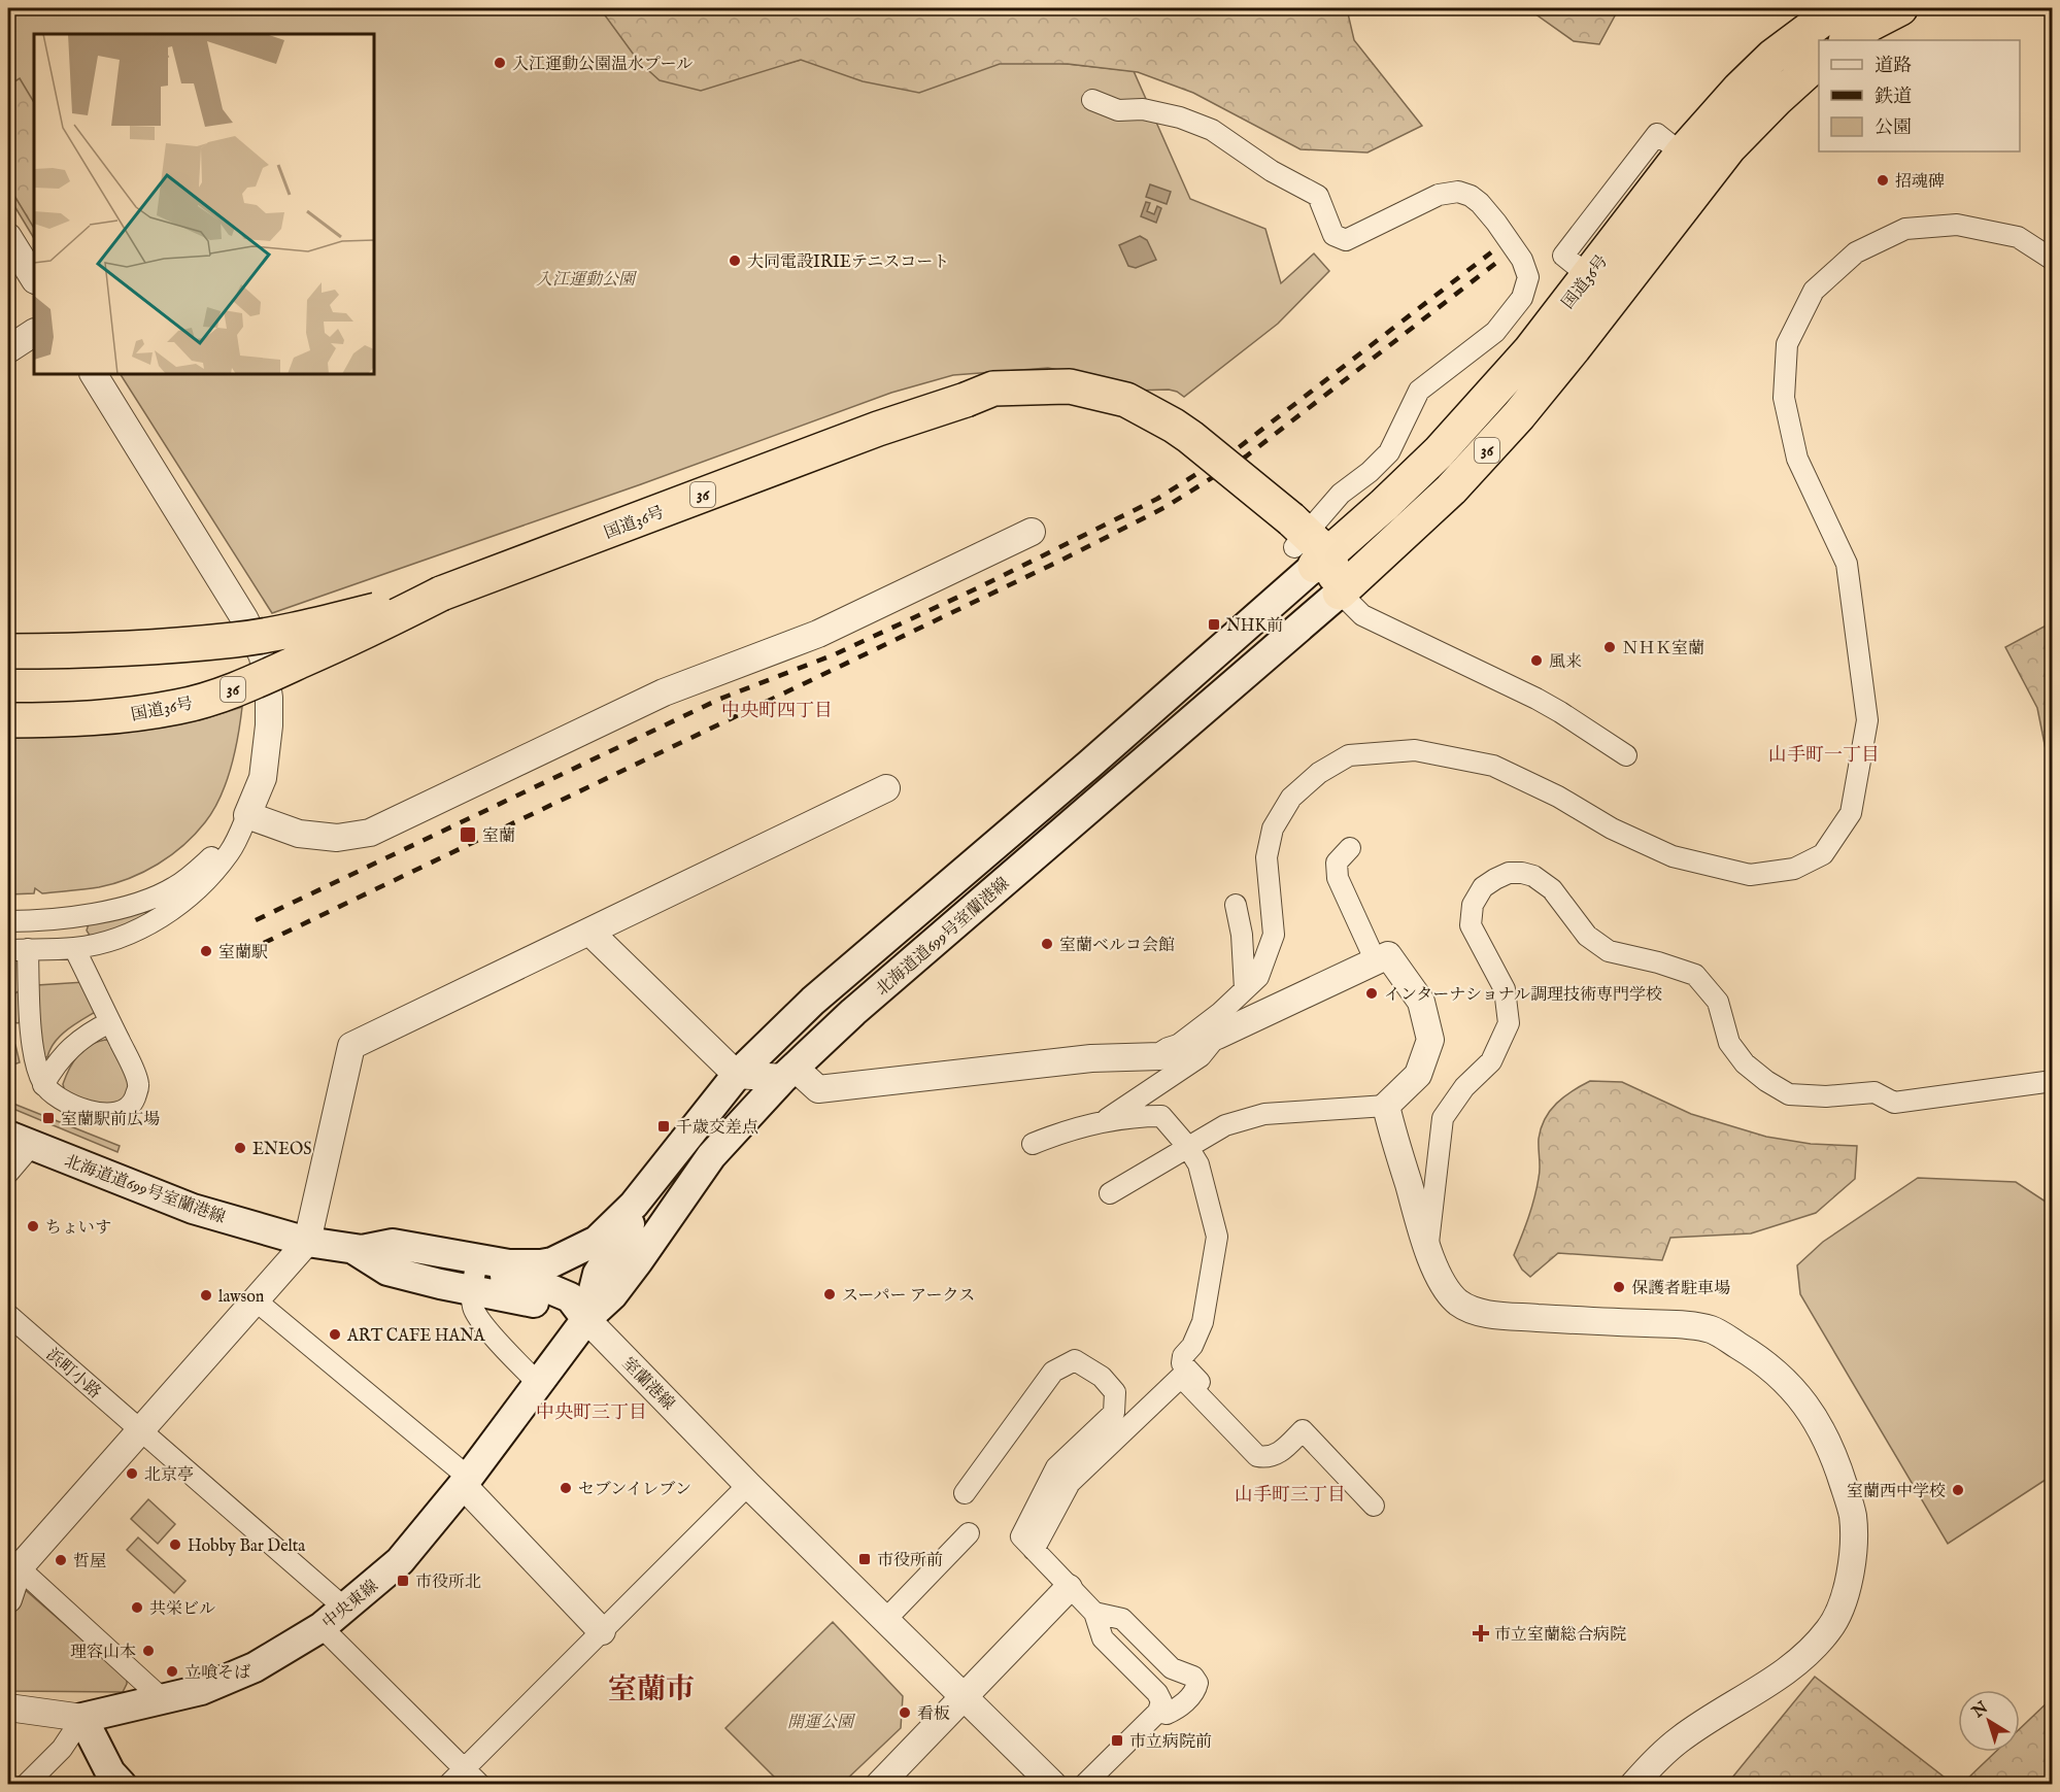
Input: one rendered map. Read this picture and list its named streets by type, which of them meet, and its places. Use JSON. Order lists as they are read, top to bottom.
{
  "streets": {
    "highway": ["国道36号", "36"],
    "main road": ["北海道道699号室蘭港線", "中央東線"],
    "street": ["浜町小路", "室蘭港線"]
  },
  "crossings": [
    ["国道36号", "北海道道699号室蘭港線"],
    ["北海道道699号室蘭港線", "室蘭港線"],
    ["北海道道699号室蘭港線", "中央東線"],
    ["浜町小路", "中央東線"],
    ["室蘭港線", "中央東線"]
  ],
  "districts": [
    "中央町四丁目",
    "山手町一丁目",
    "中央町三丁目",
    "山手町三丁目",
    "室蘭市"
  ],
  "parks": ["入江運動公園", "開運公園"],
  "places": {
    "other": [
      "入江運動公園温水プール",
      "招魂碑",
      "大同電設IRIEテニスコート",
      "ＮＨＫ室蘭",
      "風来",
      "室蘭ベルコ会館",
      "室蘭駅",
      "インターナショナル調理技術専門学校",
      "ENEOS",
      "ちょいす",
      "保護者駐車場",
      "スーパー アークス",
      "lawson",
      "ART CAFE HANA",
      "北京亭",
      "セブンイレブン",
      "室蘭西中学校",
      "Hobby Bar Delta",
      "哲屋",
      "共栄ビル",
      "理容山本",
      "立喰そば",
      "看板"
    ],
    "transit": [
      "NHK前",
      "室蘭",
      "室蘭駅前広場",
      "千歳交差点",
      "市役所前",
      "市役所北",
      "市立病院前"
    ],
    "health": ["市立室蘭総合病院"]
  },
  "legend": ["道路", "鉄道", "公園"],
  "north": "top left"
}
